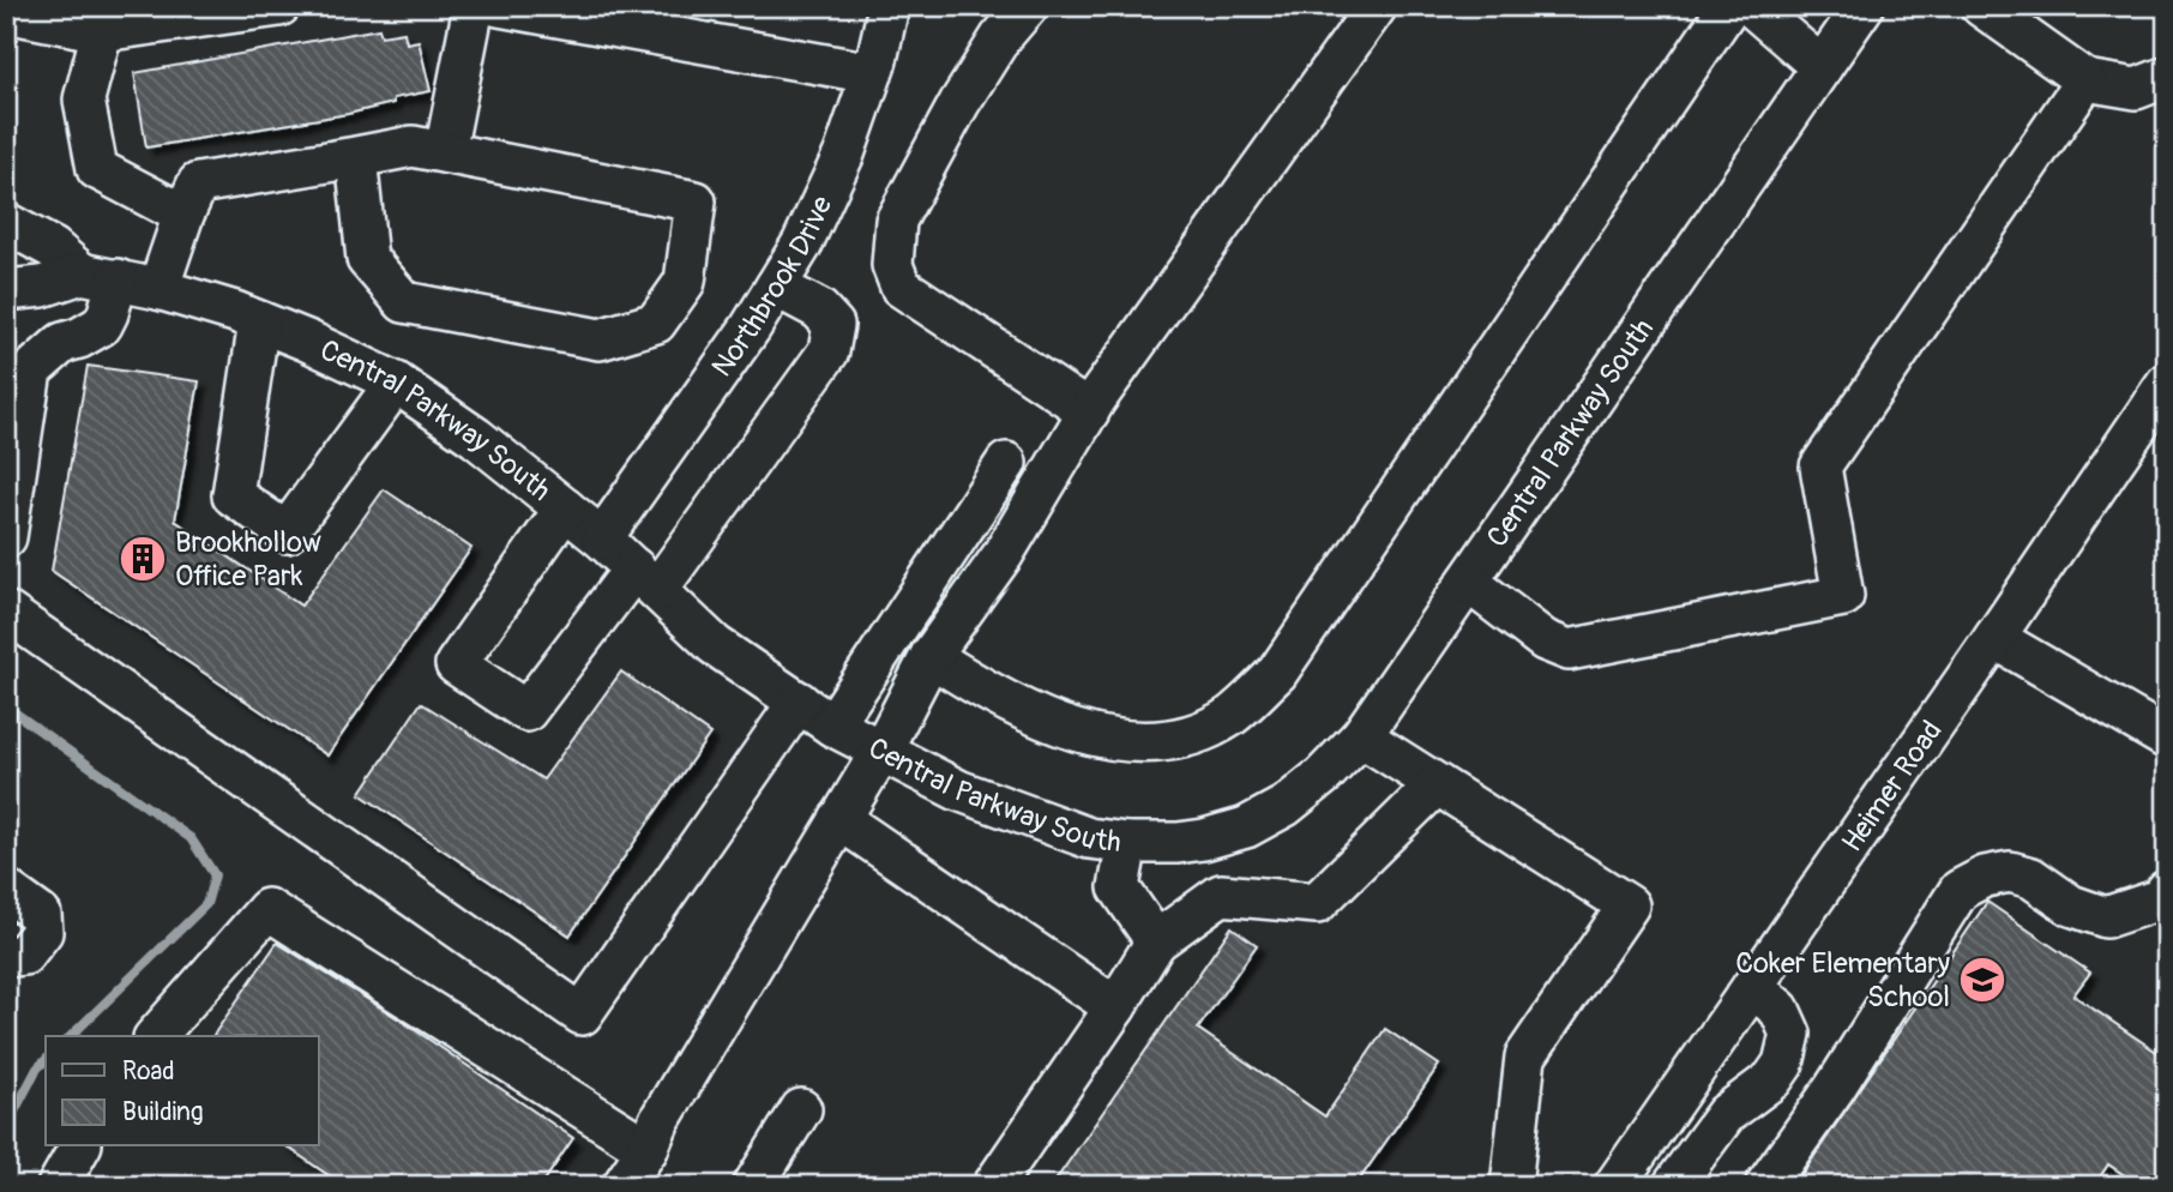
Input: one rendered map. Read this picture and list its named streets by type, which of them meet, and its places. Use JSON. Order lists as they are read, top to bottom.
{
  "streets": {
    "street": ["Northbrook Drive", "Central Parkway South", "Heimer Road"]
  },
  "crossings": [
    ["Northbrook Drive", "Central Parkway South"]
  ],
  "places": {
    "building": ["Brookhollow Office Park"],
    "school or university": ["Coker Elementary School"]
  },
  "legend": ["Road", "Building"]
}
